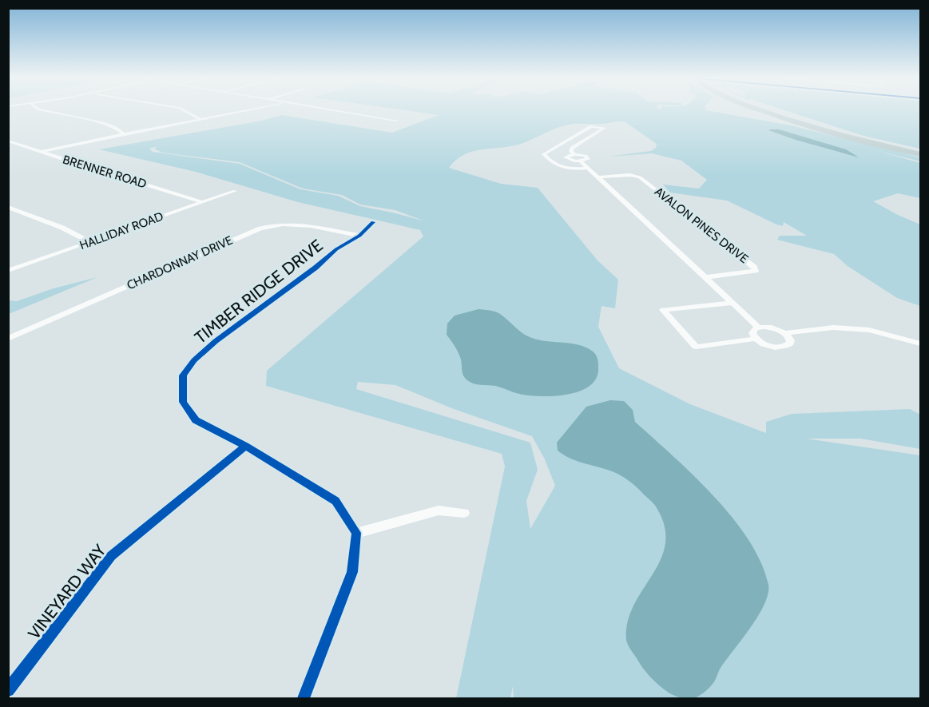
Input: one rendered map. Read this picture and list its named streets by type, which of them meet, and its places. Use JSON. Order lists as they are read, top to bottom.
{
  "streets": {
    "street": [
      "BRENNER ROAD",
      "AVALON PINES DRIVE",
      "HALLIDAY ROAD",
      "CHARDONNAY DRIVE",
      "TIMBER RIDGE DRIVE",
      "VINEYARD WAY"
    ]
  },
  "crossings": [
    ["BRENNER ROAD", "HALLIDAY ROAD"],
    ["CHARDONNAY DRIVE", "TIMBER RIDGE DRIVE"],
    ["TIMBER RIDGE DRIVE", "VINEYARD WAY"]
  ]
}
